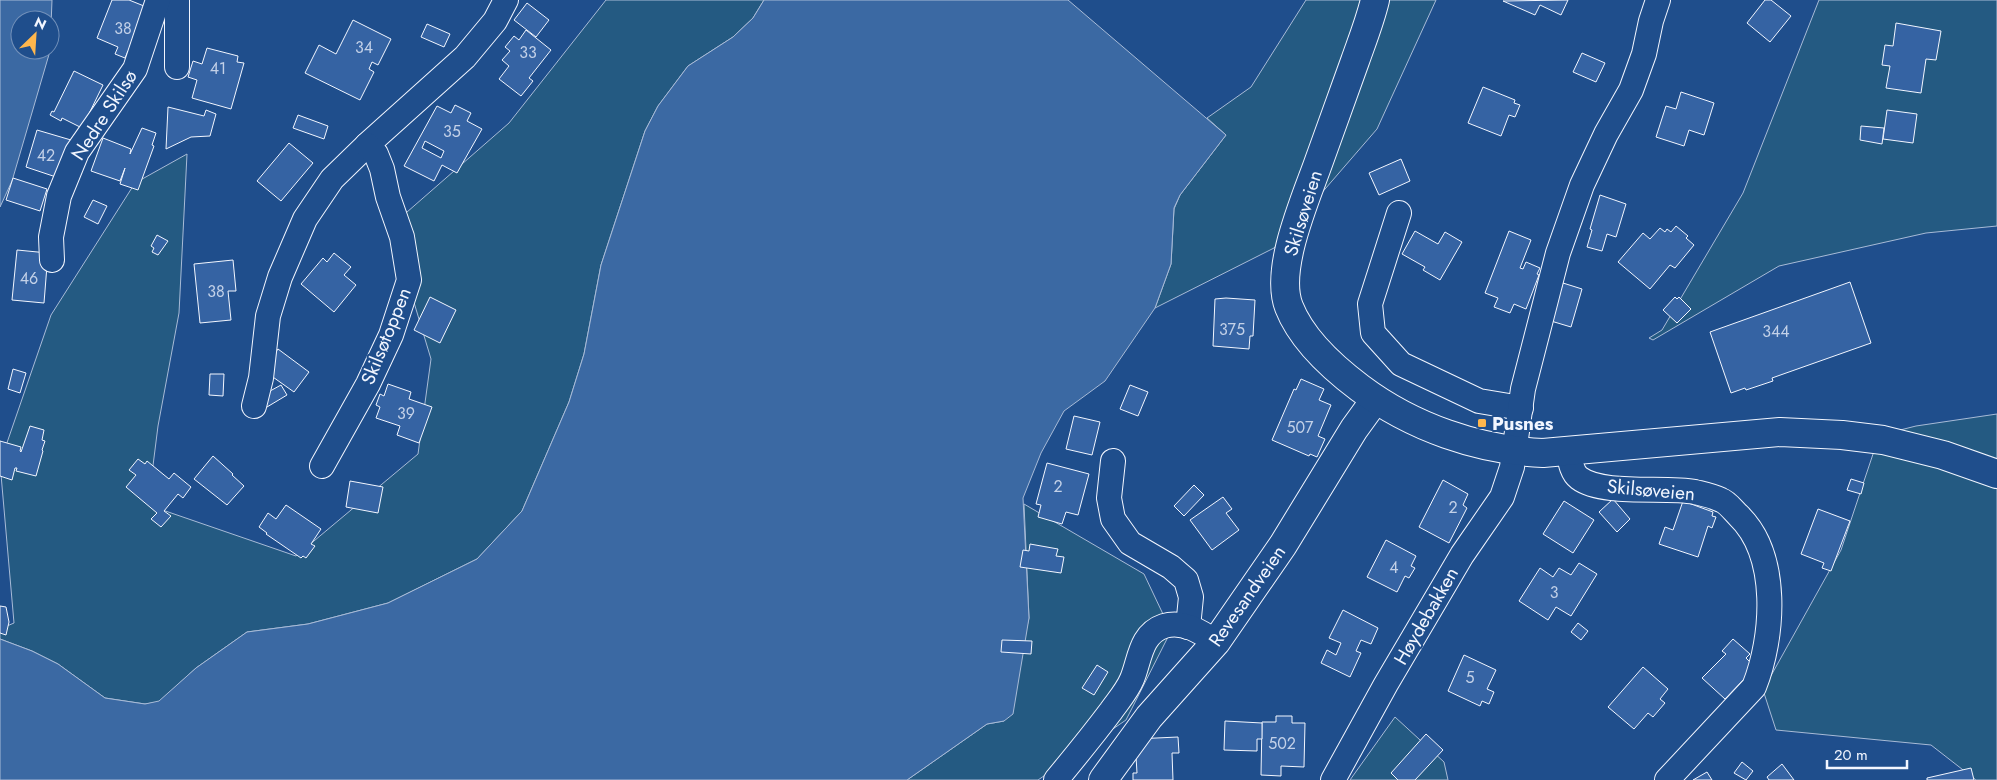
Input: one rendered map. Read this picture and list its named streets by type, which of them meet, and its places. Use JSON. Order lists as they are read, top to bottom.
{
  "streets": {
    "main road": ["Skilsøveien", "Revesandveien"],
    "street": ["Nedre Skilsø", "Skilsøtoppen", "Høydebakken"]
  },
  "crossings": [
    ["Skilsøveien", "Revesandveien"],
    ["Skilsøveien", "Høydebakken"]
  ],
  "places": {
    "transit": ["Pusnes"]
  },
  "house_numbers": [
    "38",
    "34",
    "33",
    "41",
    "35",
    "42",
    "46",
    "38",
    "375",
    "344",
    "39",
    "507",
    "2",
    "2",
    "4",
    "3",
    "5",
    "502"
  ],
  "scale_bar": "20 m",
  "north": "top right"
}
